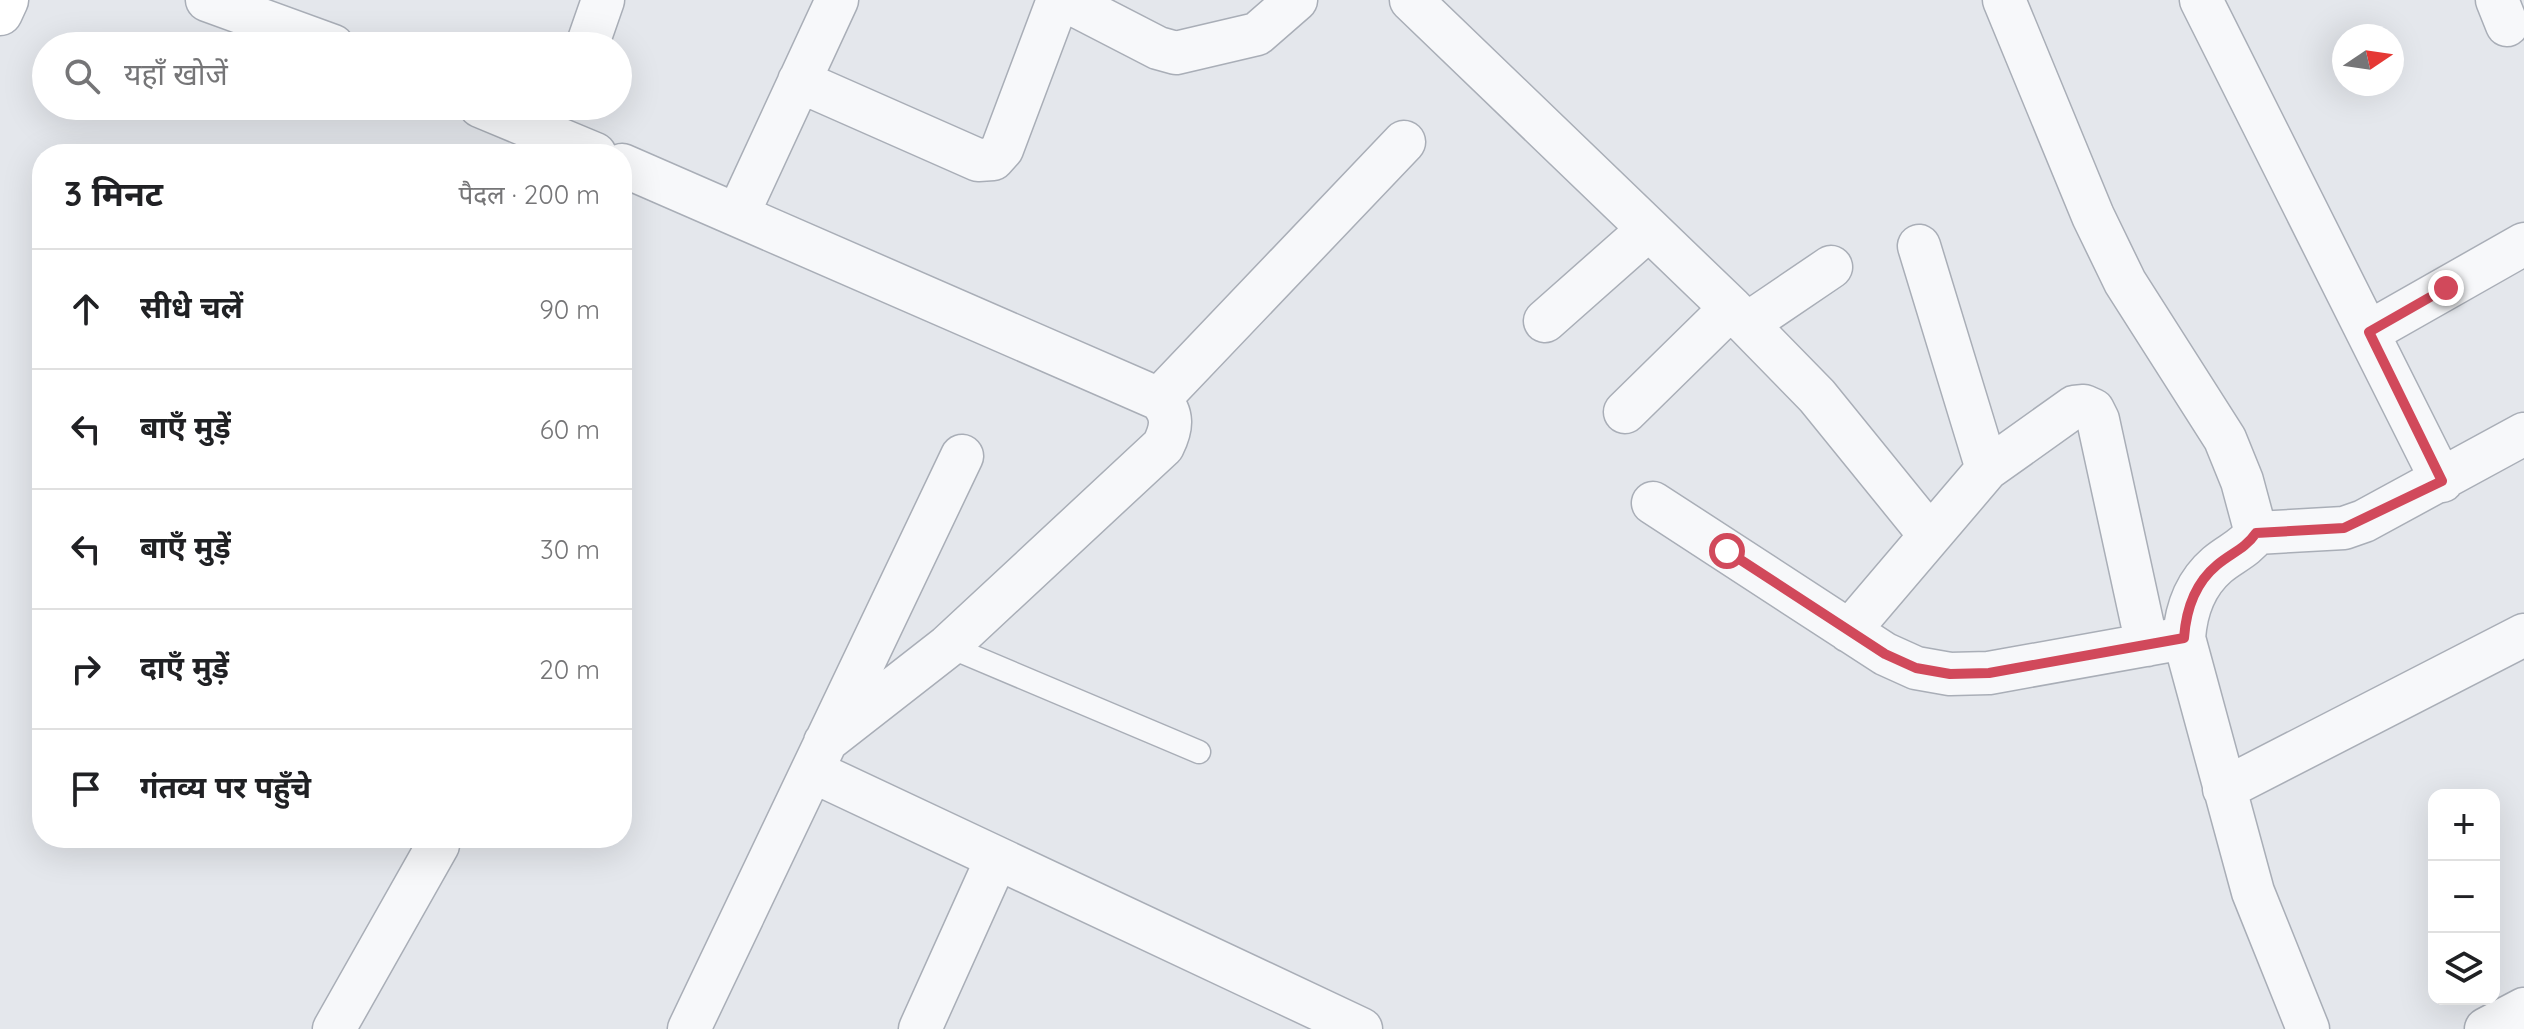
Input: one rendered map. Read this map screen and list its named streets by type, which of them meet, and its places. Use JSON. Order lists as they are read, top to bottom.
{
  "north": "right",
  "page": {
    "search": "यहाँ खोजें",
    "heading": ["3 मिनट", "पैदल · 200 m"],
    "list": [
      ["सीधे चलें", "90 m"],
      ["बाएँ मुड़ें", "60 m"],
      ["बाएँ मुड़ें", "30 m"],
      ["दाएँ मुड़ें", "20 m"],
      "गंतव्य पर पहुँचे"
    ],
    "map_buttons": ["+", "−"]
  }
}
